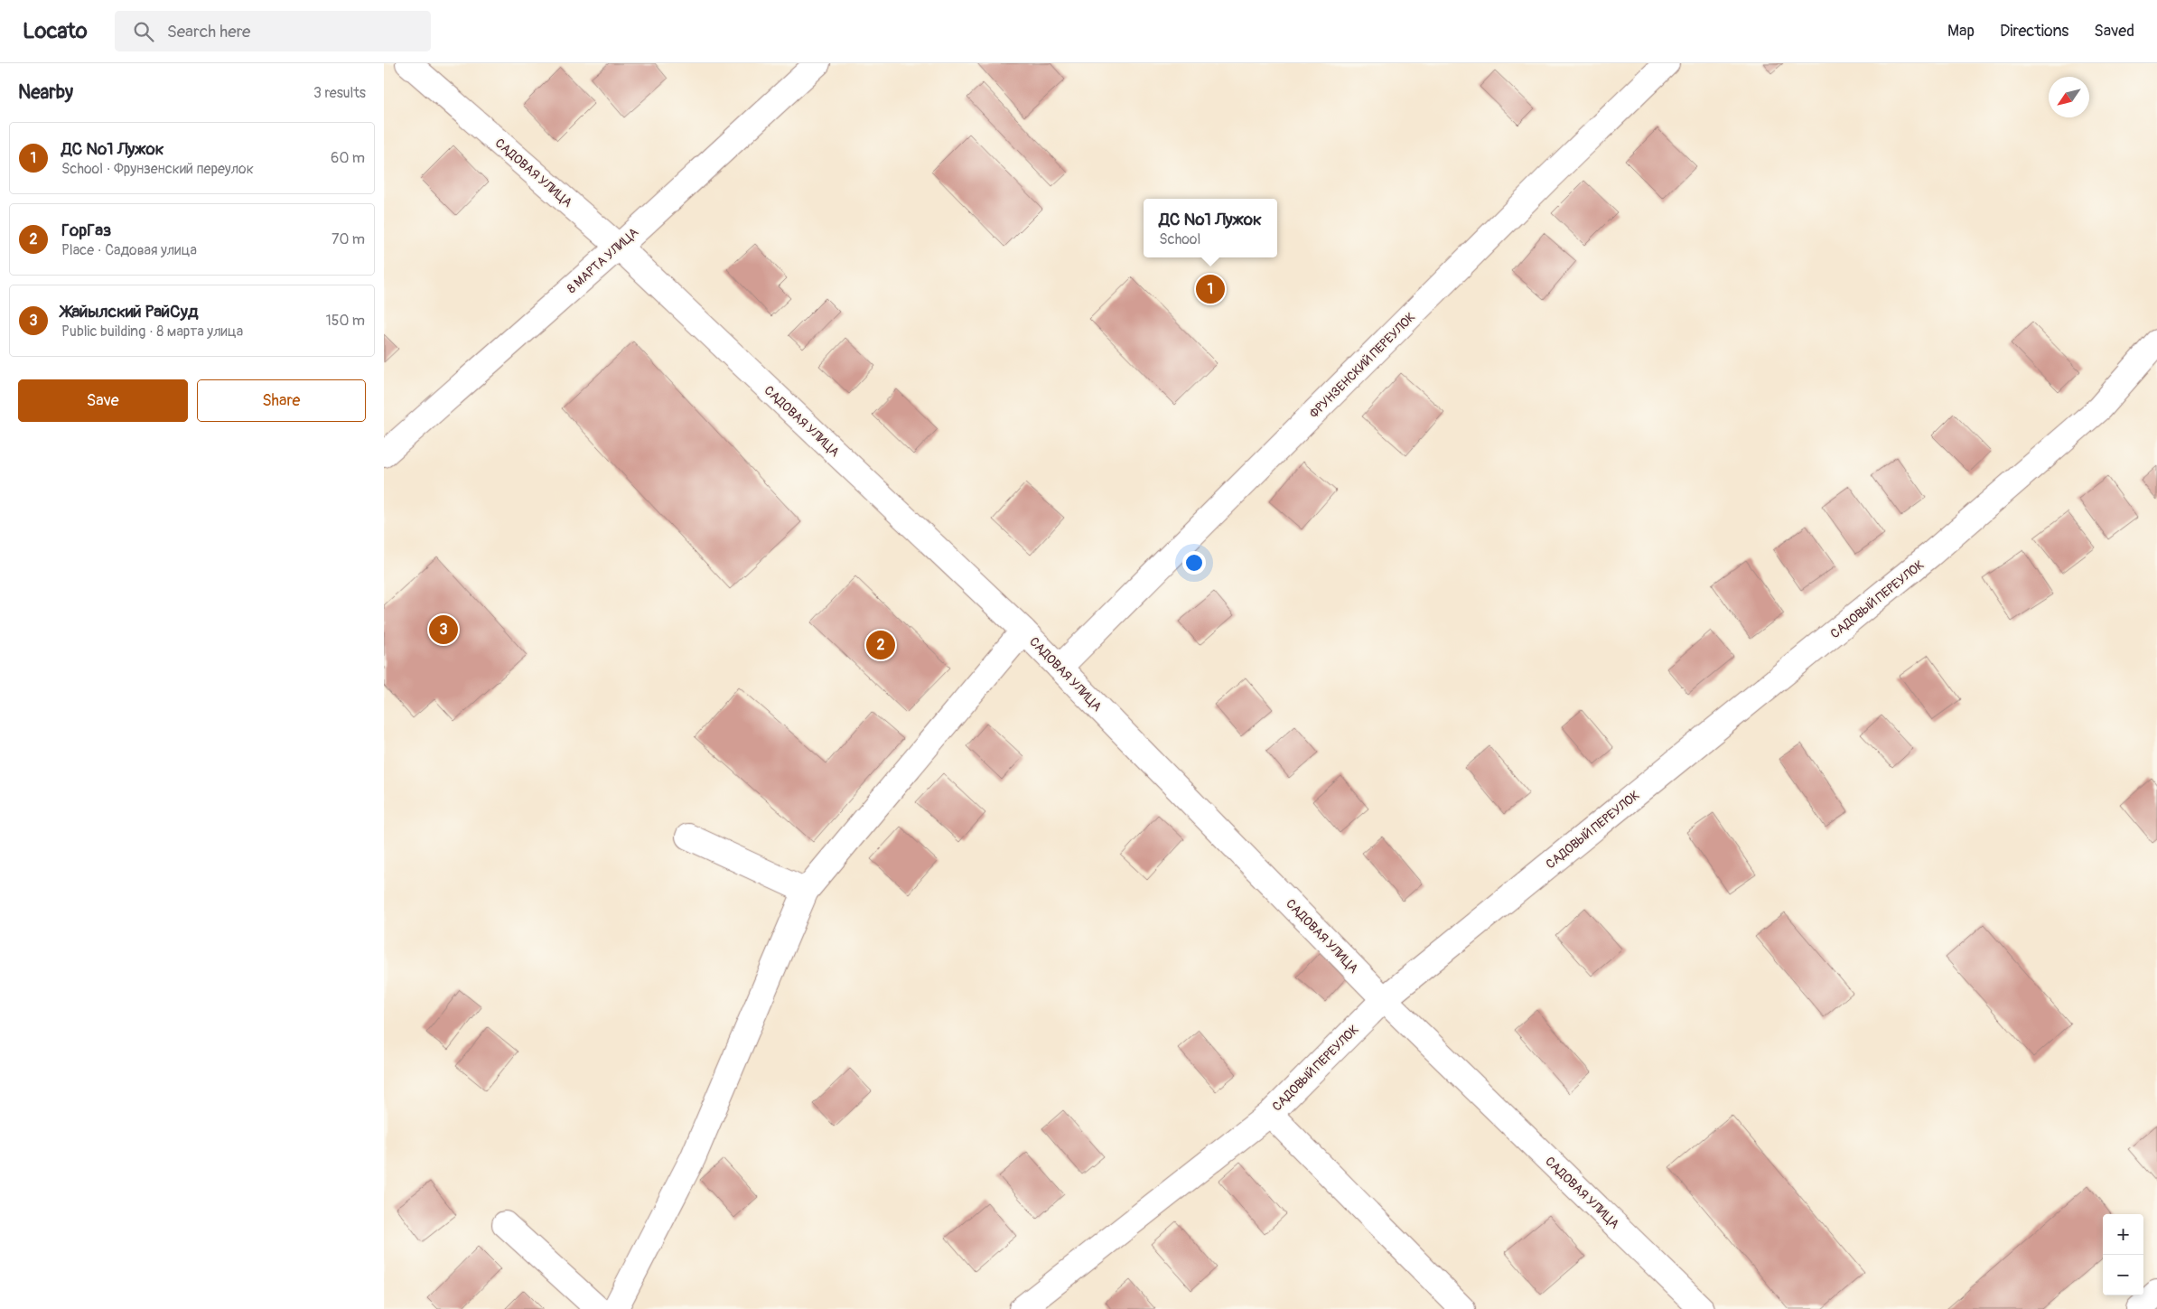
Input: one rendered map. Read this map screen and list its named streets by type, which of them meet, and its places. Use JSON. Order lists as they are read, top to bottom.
{
  "streets": {
    "street": [
      "САДОВАЯ УЛИЦА",
      "8 МАРТА УЛИЦА",
      "ФРУНЗЕНСКИЙ ПЕРЕУЛОК",
      "САДОВЫЙ ПЕРЕУЛОК"
    ]
  },
  "crossings": [
    ["САДОВАЯ УЛИЦА", "8 МАРТА УЛИЦА"],
    ["САДОВАЯ УЛИЦА", "ФРУНЗЕНСКИЙ ПЕРЕУЛОК"],
    ["САДОВАЯ УЛИЦА", "САДОВЫЙ ПЕРЕУЛОК"]
  ],
  "north": "bottom left",
  "page": {
    "header": "Locato",
    "search": "Search here",
    "nav": ["Map", "Directions", "Saved"],
    "heading": ["Nearby", "3 results"],
    "list": [
      {
        "mark": "1",
        "name": "ДС №1 Лужок",
        "note": "School · Фрунзенский переулок",
        "value": "60 m"
      },
      {
        "mark": "2",
        "name": "ГорГаз",
        "note": "Place · Садовая улица",
        "value": "70 m"
      },
      {
        "mark": "3",
        "name": "Жайылский РайСуд",
        "note": "Public building · 8 марта улица",
        "value": "150 m"
      }
    ],
    "popup": ["ДС №1 Лужок", "School"],
    "pins": ["1", "3", "2"],
    "buttons": ["Save", "Share"],
    "map_buttons": ["+", "−"]
  }
}
